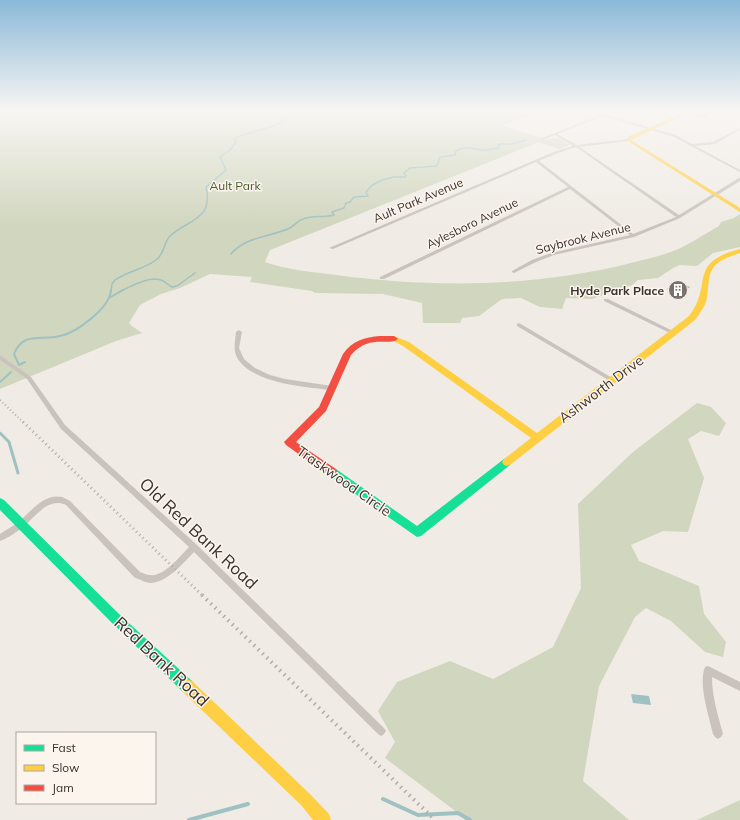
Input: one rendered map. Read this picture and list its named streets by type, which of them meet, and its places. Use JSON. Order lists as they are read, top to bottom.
{
  "streets": {
    "main road": ["Ashworth Drive", "Traskwood Circle", "Red Bank Road"],
    "street": [
      "Ault Park Avenue",
      "Aylesboro Avenue",
      "Saybrook Avenue",
      "Old Red Bank Road"
    ]
  },
  "crossings": [
    ["Ashworth Drive", "Traskwood Circle"]
  ],
  "parks": ["Ault Park"],
  "places": {
    "building": ["Hyde Park Place"]
  },
  "legend": ["Fast", "Slow", "Jam"]
}
